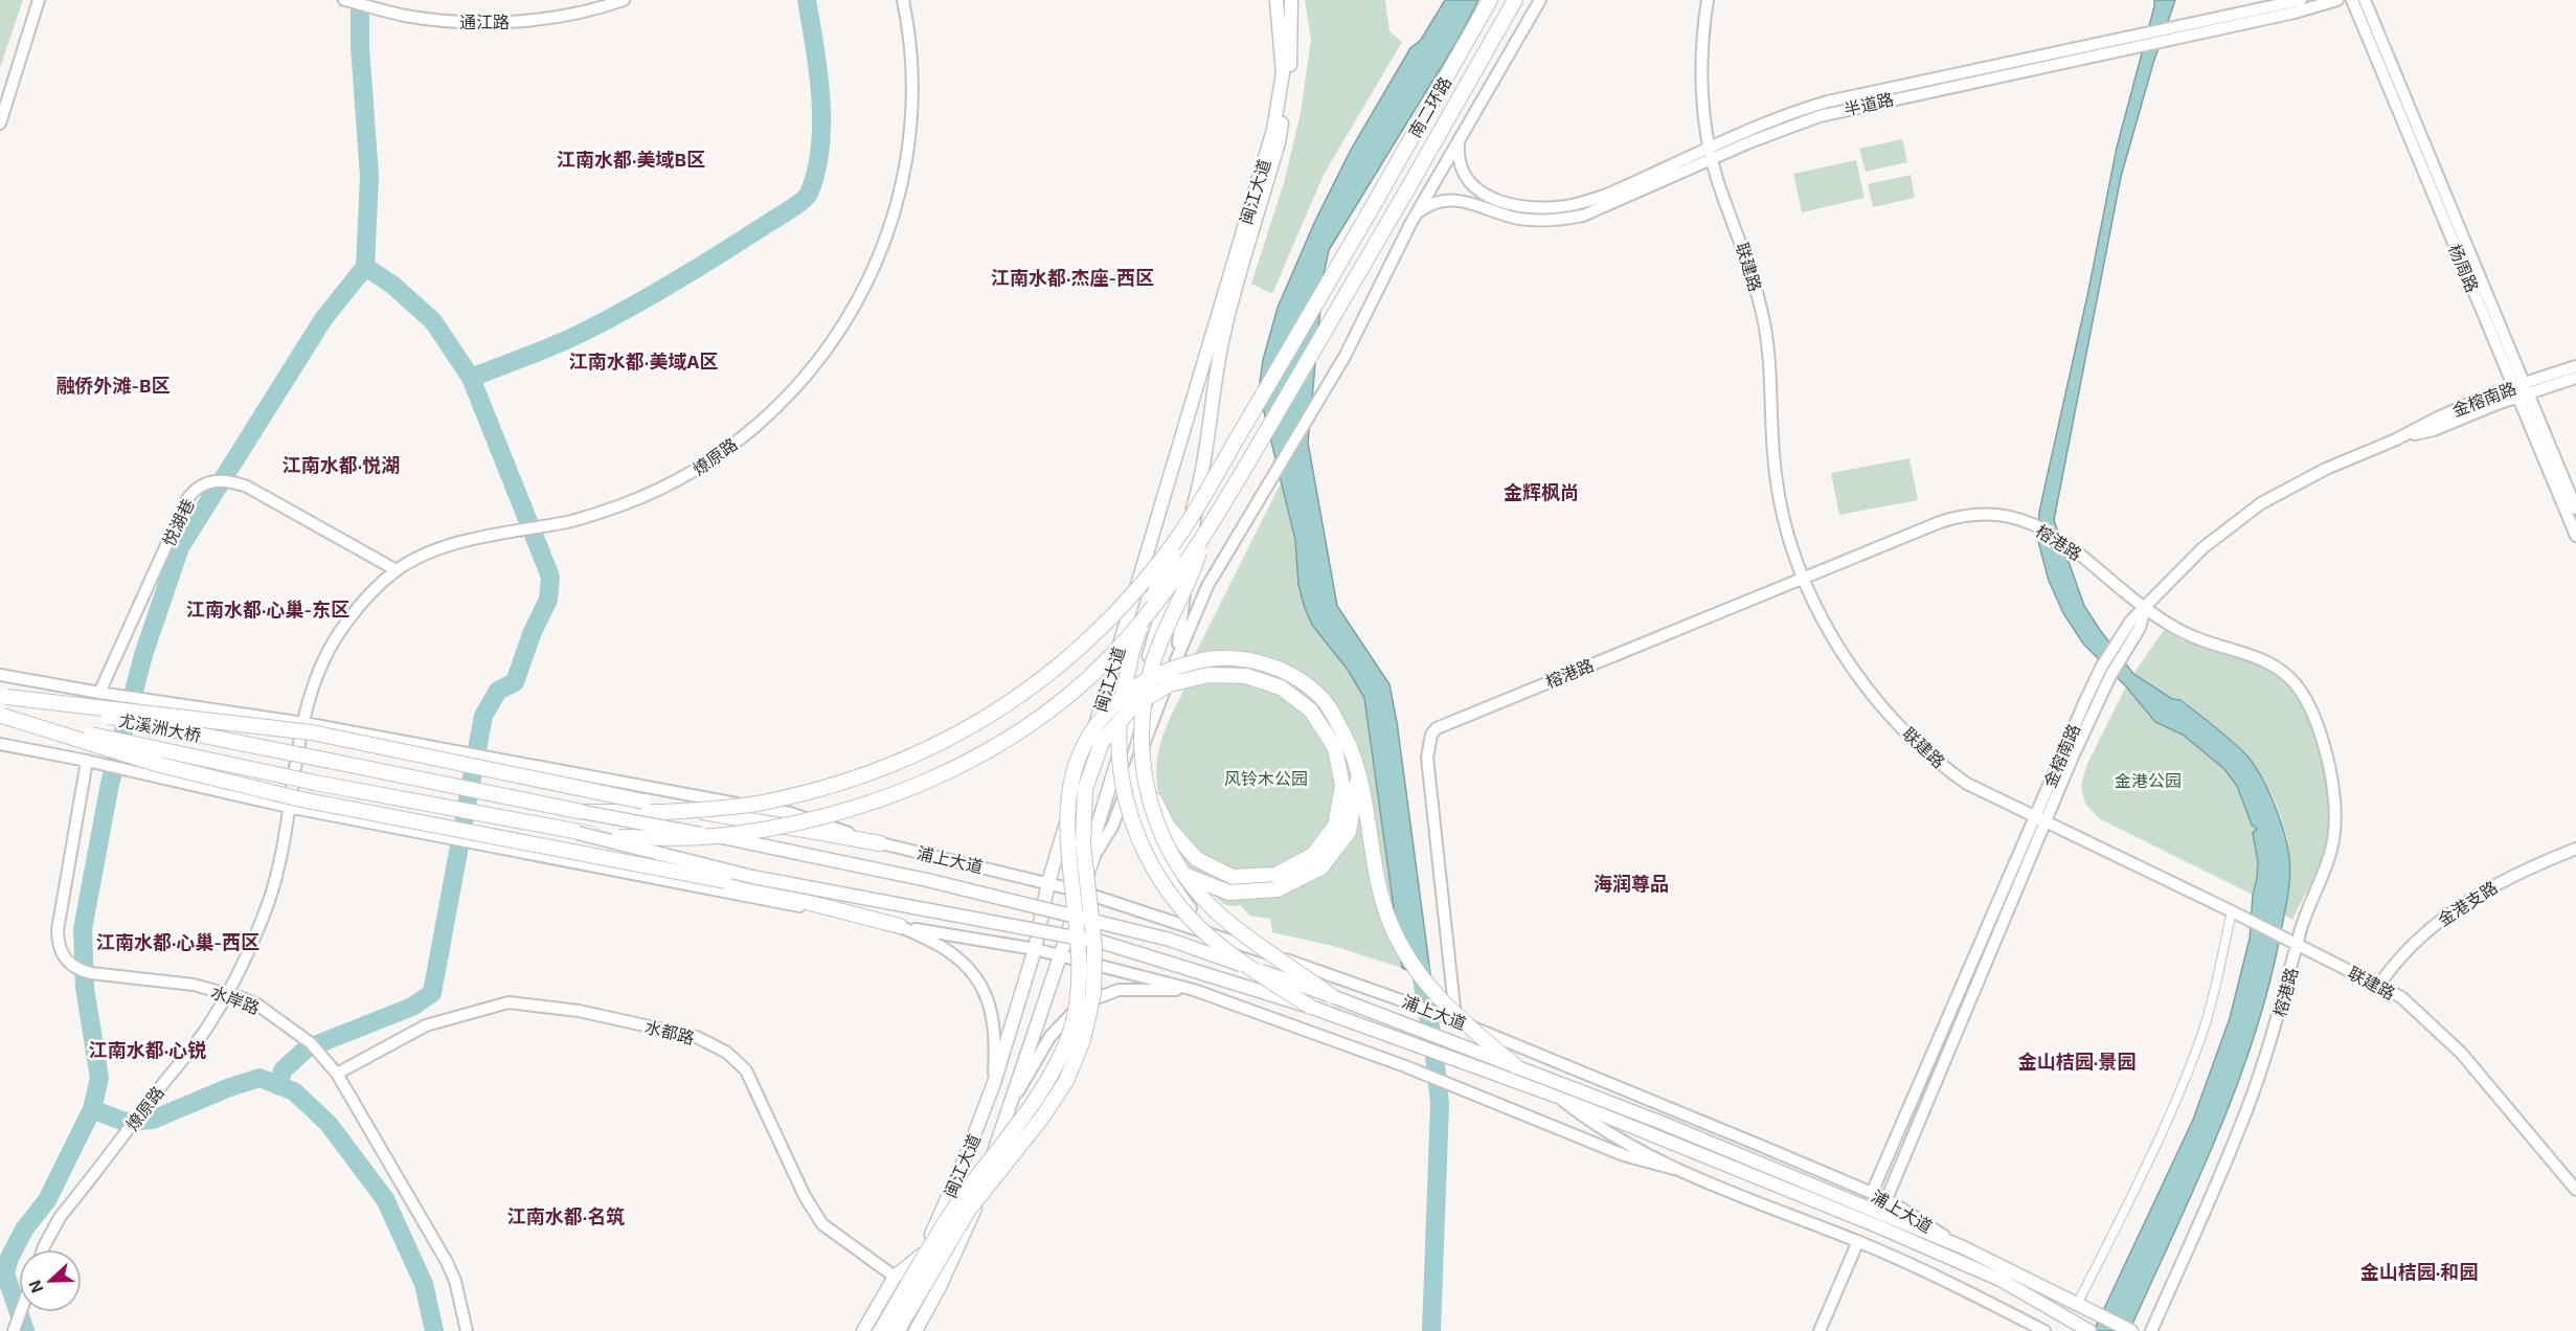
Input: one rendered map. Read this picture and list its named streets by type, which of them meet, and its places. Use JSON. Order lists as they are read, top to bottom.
{
  "streets": {
    "highway": ["南二环路", "尤溪洲大桥"],
    "main road": [
      "通江路",
      "半道路",
      "闽江大道",
      "联建路",
      "杨周路",
      "金榕南路",
      "燎原路",
      "悦湖巷",
      "榕港路",
      "浦上大道",
      "金港支路",
      "水岸路",
      "水都路"
    ]
  },
  "crossings": [
    ["半道路", "联建路"],
    ["南二环路", "尤溪洲大桥"],
    ["闽江大道", "浦上大道"],
    ["闽江大道", "水都路"],
    ["联建路", "金榕南路"],
    ["联建路", "榕港路"],
    ["联建路", "金港支路"],
    ["杨周路", "金榕南路"],
    ["金榕南路", "榕港路"],
    ["金榕南路", "浦上大道"],
    ["燎原路", "悦湖巷"],
    ["燎原路", "浦上大道"],
    ["燎原路", "水岸路"],
    ["悦湖巷", "浦上大道"],
    ["榕港路", "浦上大道"],
    ["尤溪洲大桥", "浦上大道"],
    ["水岸路", "水都路"]
  ],
  "districts": [
    "江南水都·美域B区",
    "江南水都·杰座-西区",
    "江南水都·美域A区",
    "融侨外滩-B区",
    "江南水都·悦湖",
    "金辉枫尚",
    "江南水都·心巢-东区",
    "海润尊品",
    "江南水都·心巢-西区",
    "江南水都·心锐",
    "金山桔园·景园",
    "江南水都·名筑",
    "金山桔园·和园"
  ],
  "parks": ["风铃木公园", "金港公园"],
  "north": "left"
}
